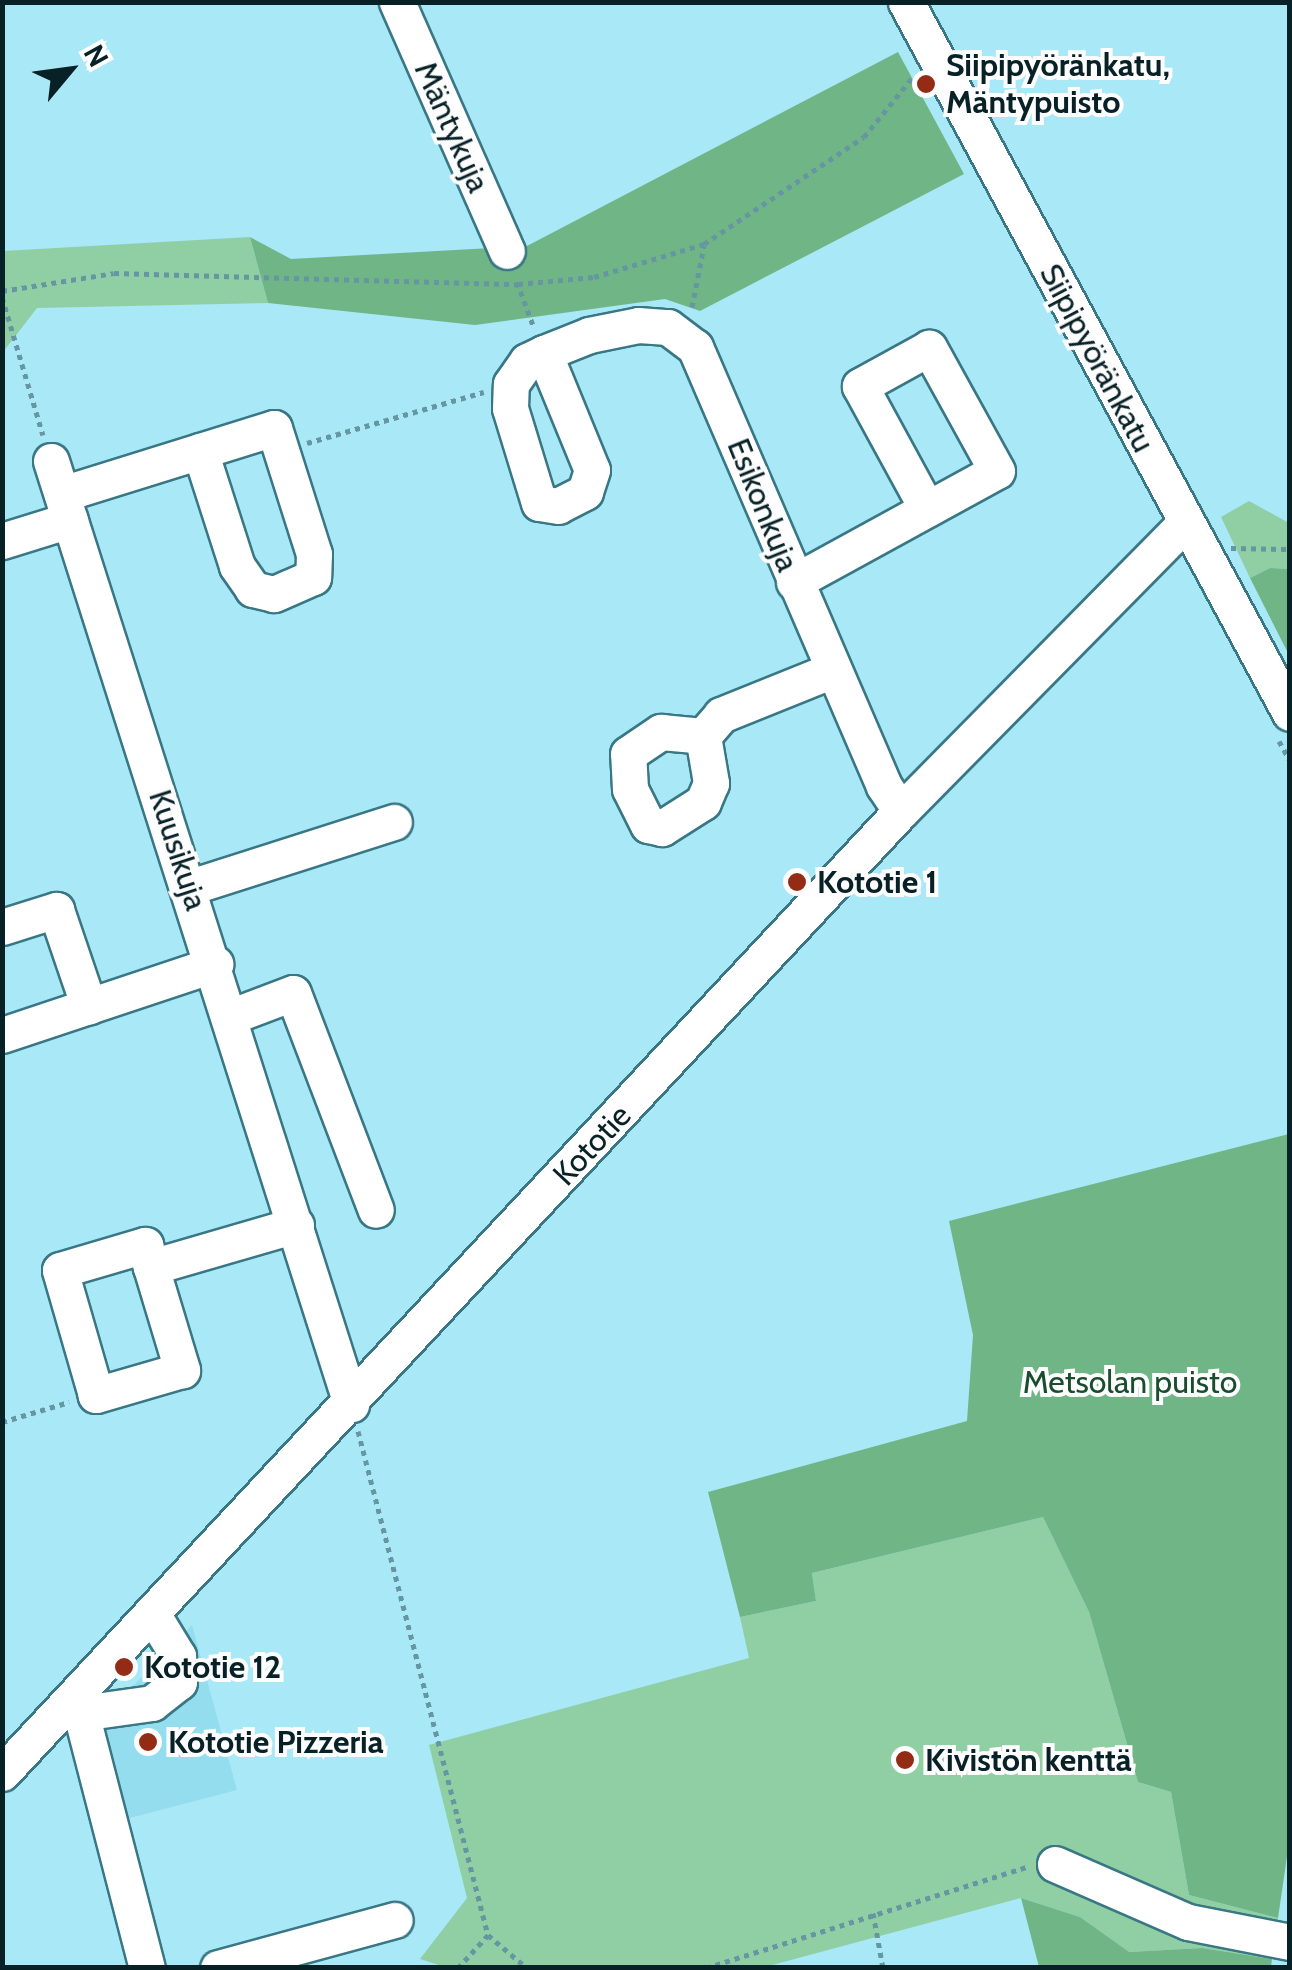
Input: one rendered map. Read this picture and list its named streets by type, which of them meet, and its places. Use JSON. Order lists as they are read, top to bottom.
{
  "streets": {
    "street": [
      "Mäntykuja",
      "Siipipyöränkatu",
      "Esikonkuja",
      "Kuusikuja",
      "Kototie"
    ]
  },
  "crossings": [
    ["Siipipyöränkatu", "Kototie"],
    ["Esikonkuja", "Kototie"],
    ["Kuusikuja", "Kototie"]
  ],
  "parks": ["Metsolan puisto"],
  "places": [
    "Siipipyöränkatu, Mäntypuisto",
    "Kototie 1",
    "Kototie 12",
    "Kototie Pizzeria",
    "Kivistön kenttä"
  ],
  "north": "top right"
}
